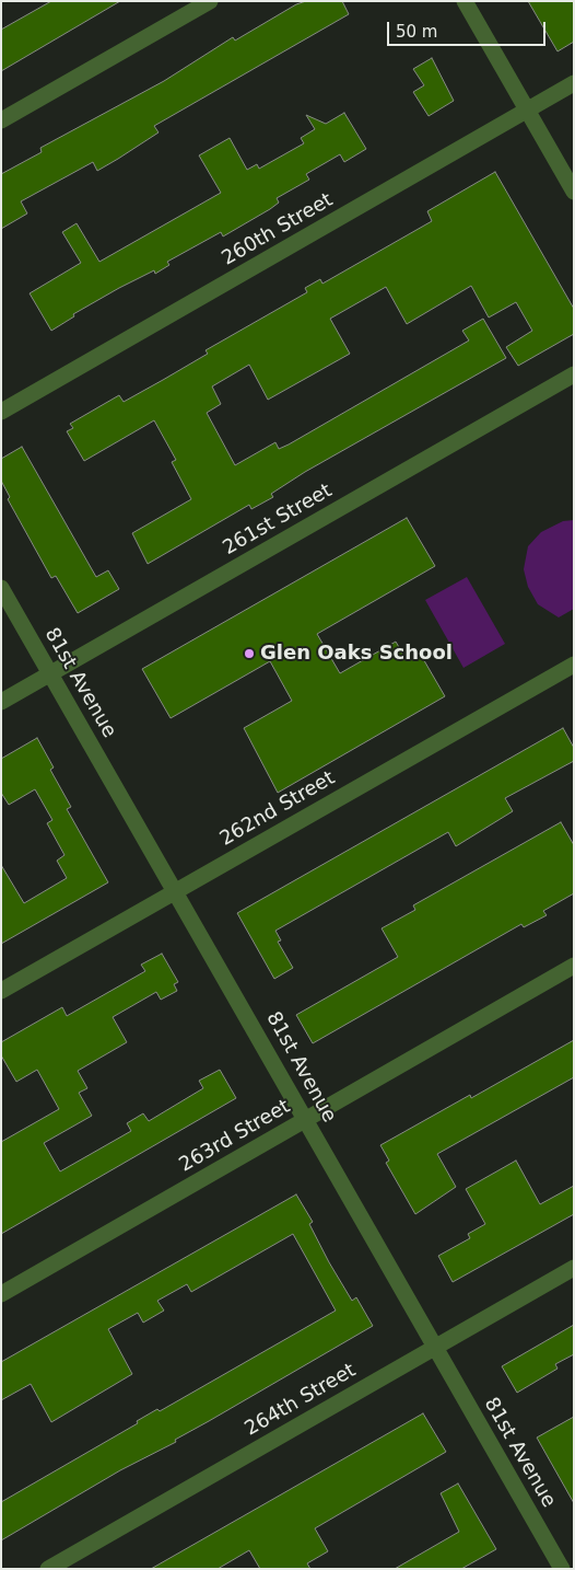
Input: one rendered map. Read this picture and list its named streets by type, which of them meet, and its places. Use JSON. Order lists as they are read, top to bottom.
{
  "streets": {
    "street": [
      "260th Street",
      "261st Street",
      "81st Avenue",
      "262nd Street",
      "263rd Street",
      "264th Street"
    ]
  },
  "crossings": [
    ["261st Street", "81st Avenue"],
    ["81st Avenue", "262nd Street"],
    ["81st Avenue", "263rd Street"],
    ["81st Avenue", "264th Street"]
  ],
  "places": ["Glen Oaks School"],
  "scale_bar": "50 m"
}
